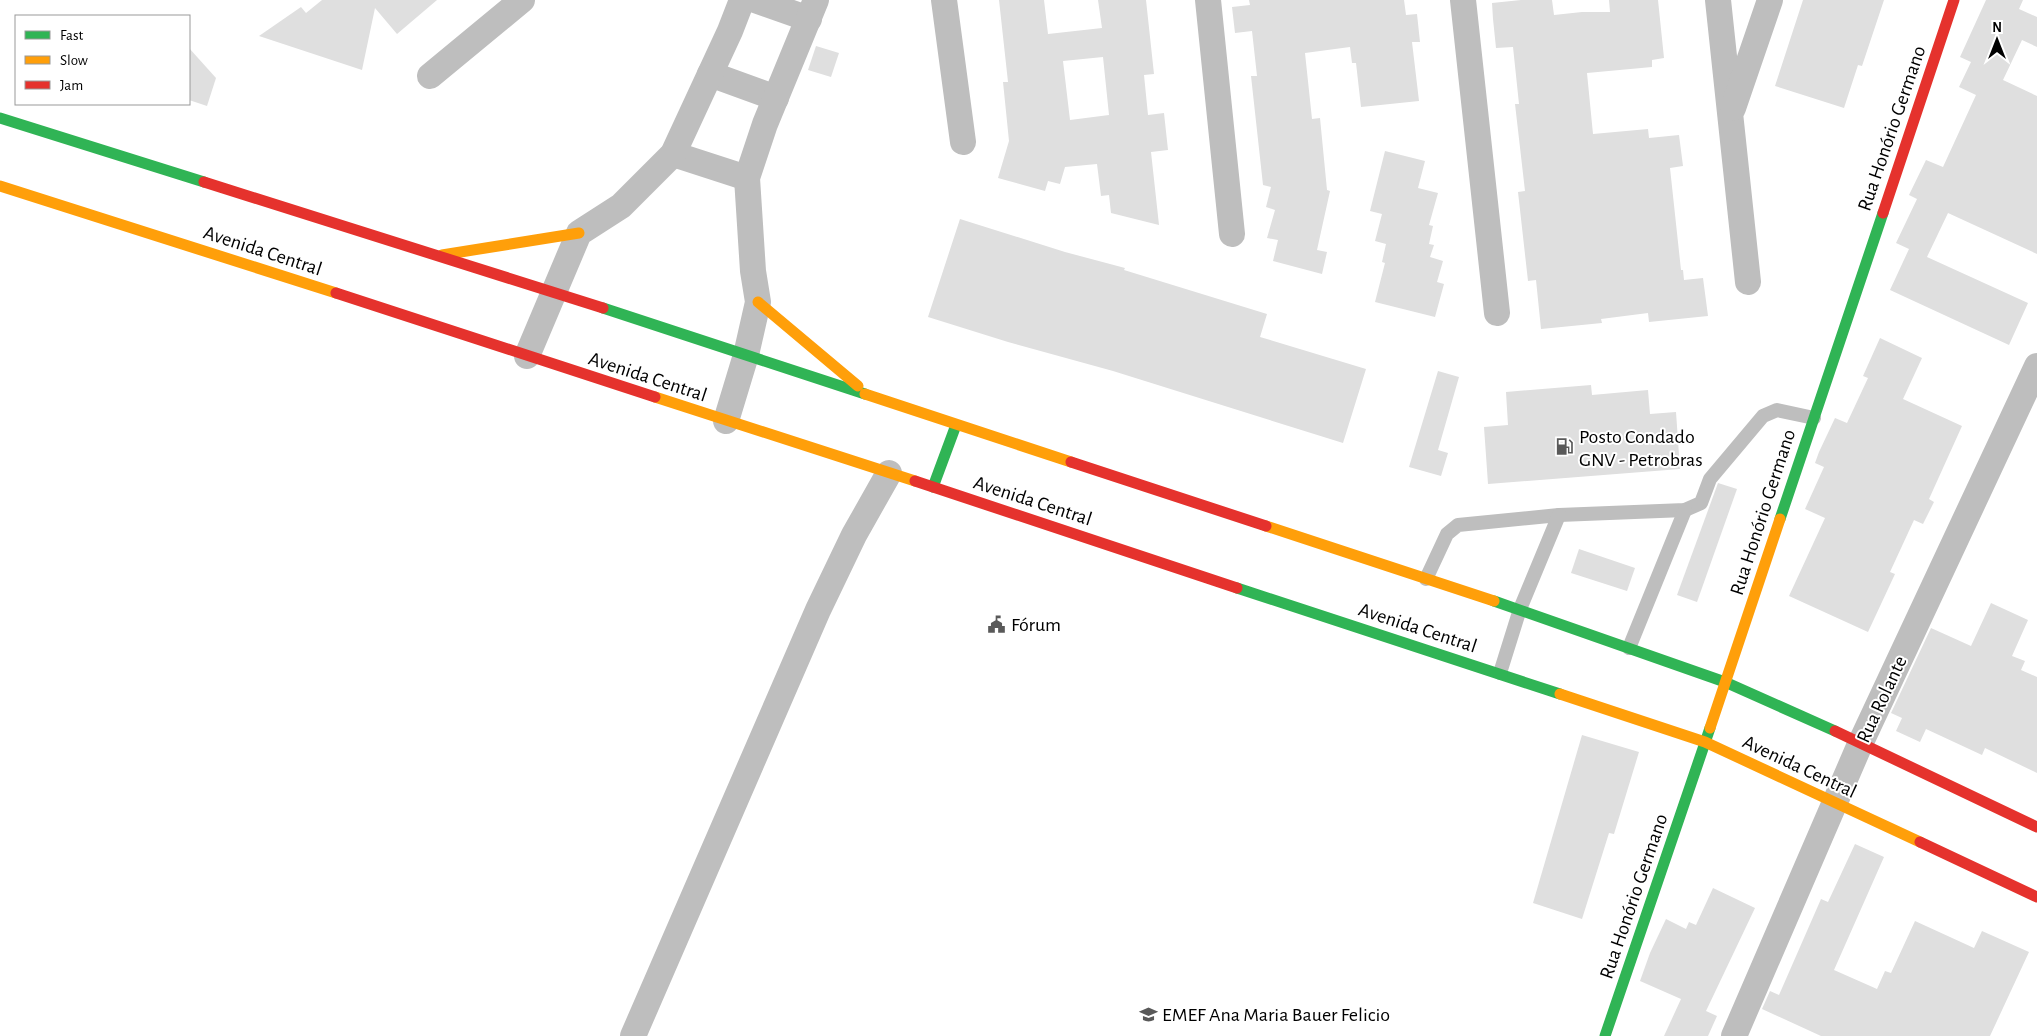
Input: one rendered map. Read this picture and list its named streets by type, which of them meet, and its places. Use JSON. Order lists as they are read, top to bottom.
{
  "streets": {
    "main road": ["Rua Honório Germano", "Avenida Central"],
    "street": ["Rua Rolante"]
  },
  "crossings": [
    ["Rua Honório Germano", "Avenida Central"],
    ["Avenida Central", "Rua Rolante"]
  ],
  "places": {
    "fuel station": ["Posto Condado GNV - Petrobras"],
    "public building": ["Fórum"],
    "school or university": ["EMEF Ana Maria Bauer Felicio"]
  },
  "legend": ["Fast", "Slow", "Jam"],
  "north": "top"
}
